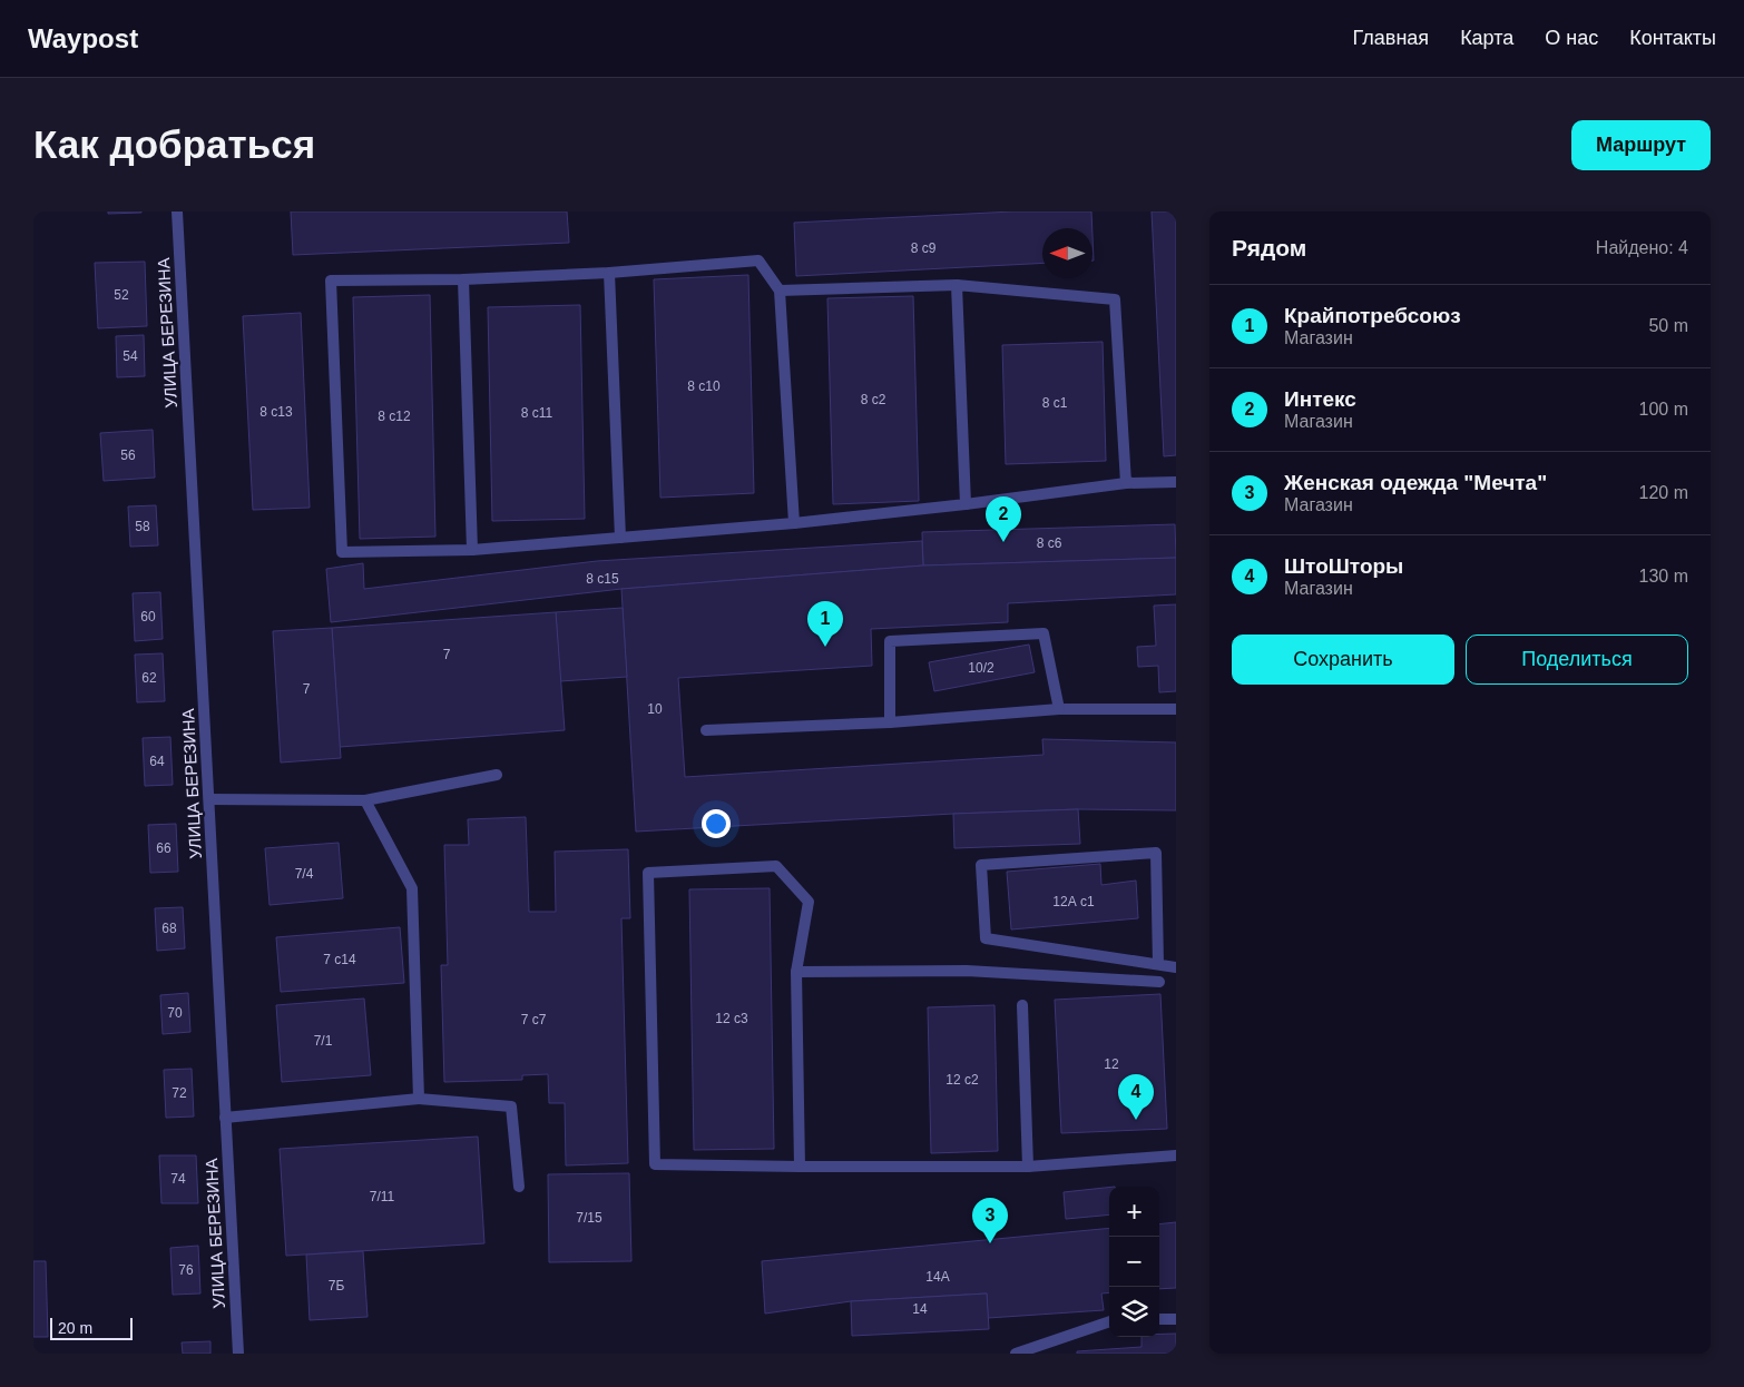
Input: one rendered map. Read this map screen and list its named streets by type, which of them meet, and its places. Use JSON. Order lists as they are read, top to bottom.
{
  "streets": {
    "street": ["УЛИЦА БЕРЕЗИНА"]
  },
  "house_numbers": [
    "8 с9",
    "52",
    "54",
    "8 с10",
    "8 с2",
    "8 с1",
    "8 с13",
    "8 с11",
    "8 с12",
    "56",
    "58",
    "8 с6",
    "8 с15",
    "60",
    "7",
    "10/2",
    "62",
    "7",
    "10",
    "64",
    "66",
    "7/4",
    "12А с1",
    "68",
    "7 с14",
    "70",
    "12 с3",
    "7 с7",
    "7/1",
    "12",
    "12 с2",
    "72",
    "74",
    "7/11",
    "7/15",
    "76",
    "14А",
    "7Б",
    "14"
  ],
  "scale_bar": "20 m",
  "north": "left",
  "page": {
    "header": "Waypost",
    "nav": [
      "Главная",
      "Карта",
      "О нас",
      "Контакты"
    ],
    "buttons": [
      "Маршрут",
      ["Сохранить", "Поделиться"]
    ],
    "title": "Как добраться",
    "heading": ["Рядом", "Найдено: 4"],
    "list": [
      {
        "mark": "1",
        "name": "Крайпотребсоюз",
        "note": "Магазин",
        "value": "50 m"
      },
      {
        "mark": "2",
        "name": "Интекс",
        "note": "Магазин",
        "value": "100 m"
      },
      {
        "mark": "3",
        "name": "Женская одежда \"Мечта\"",
        "note": "Магазин",
        "value": "120 m"
      },
      {
        "mark": "4",
        "name": "ШтоШторы",
        "note": "Магазин",
        "value": "130 m"
      }
    ],
    "pins": [
      "2",
      "1",
      "4",
      "3"
    ],
    "map_buttons": ["+", "−"],
    "scale": "20 m"
  }
}
